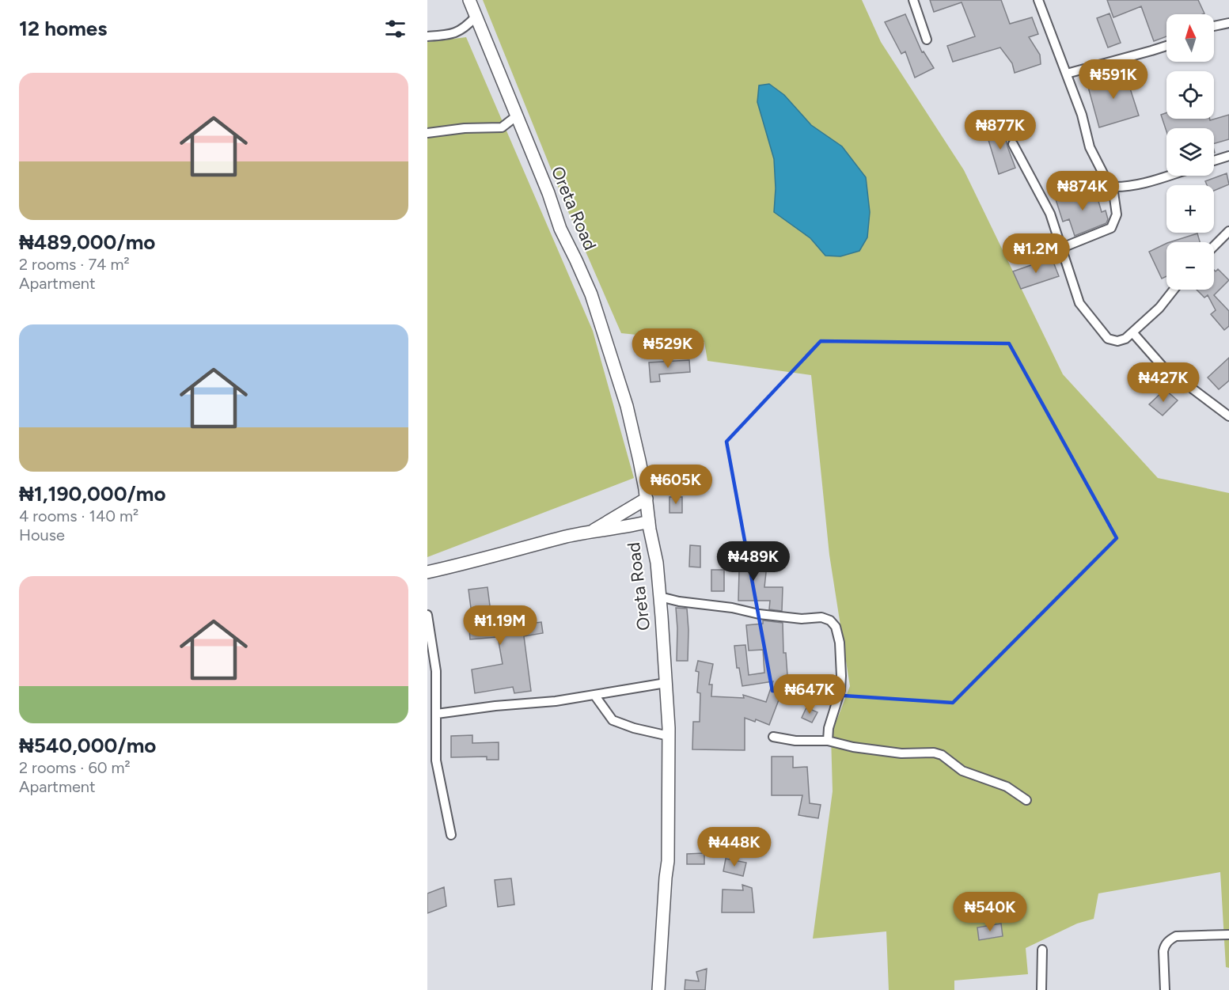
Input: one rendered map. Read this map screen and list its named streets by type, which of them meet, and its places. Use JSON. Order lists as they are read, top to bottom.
{
  "streets": {
    "street": ["Oreta Road"]
  },
  "north": "top",
  "page": {
    "heading": "12 homes",
    "map_buttons": ["+", "−"],
    "list": [
      {
        "name": "₦489,000/mo",
        "note": "2 rooms · 74 m² · Apartment"
      },
      {
        "name": "₦1,190,000/mo",
        "note": "4 rooms · 140 m² · House"
      },
      {
        "name": "₦540,000/mo",
        "note": "2 rooms · 60 m² · Apartment"
      }
    ],
    "price": [
      "₦591K",
      "₦877K",
      "₦874K",
      "₦1.2M",
      "₦529K",
      "₦427K",
      "₦605K",
      "₦489K",
      "₦1.19M",
      "₦647K",
      "₦448K",
      "₦540K"
    ]
  }
}
